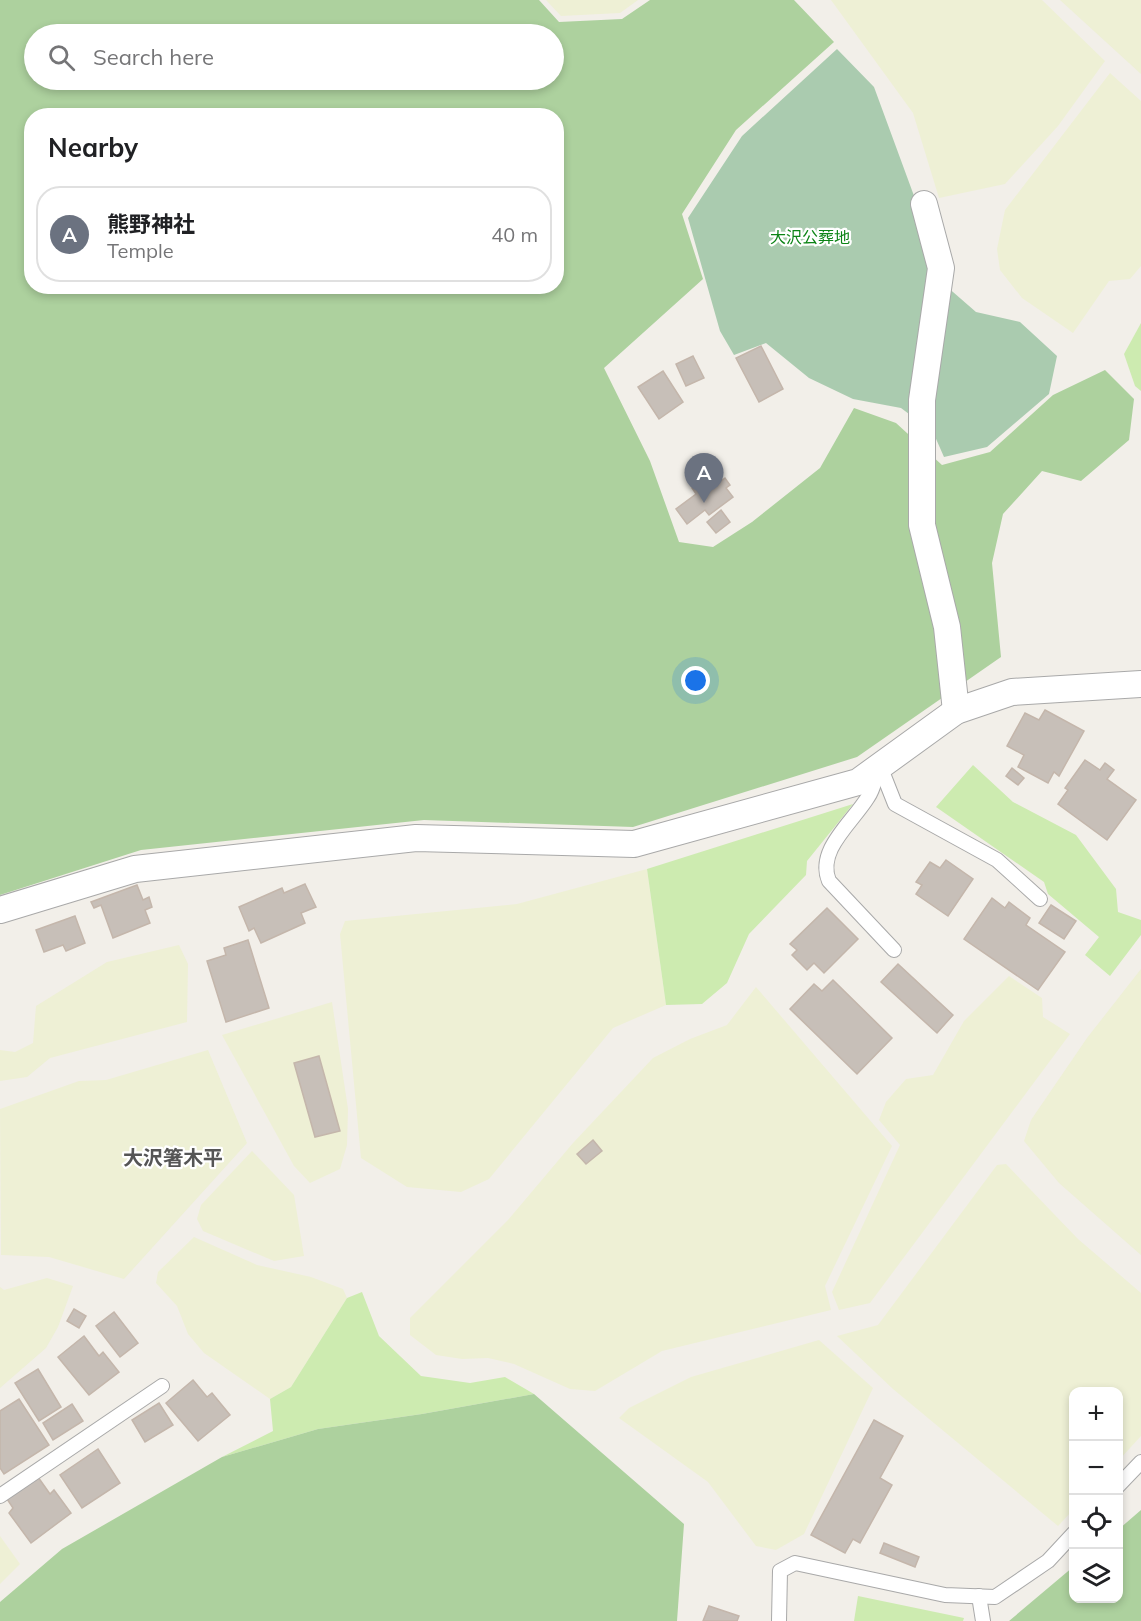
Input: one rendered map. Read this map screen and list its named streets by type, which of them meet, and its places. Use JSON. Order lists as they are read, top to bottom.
{
  "districts": ["大沢箸木平"],
  "parks": ["大沢公葬地"],
  "page": {
    "search": "Search here",
    "heading": "Nearby",
    "list": [
      {
        "mark": "A",
        "name": "熊野神社",
        "note": "Temple",
        "value": "40 m"
      }
    ],
    "pins": "A",
    "map_buttons": ["+", "−"]
  }
}
